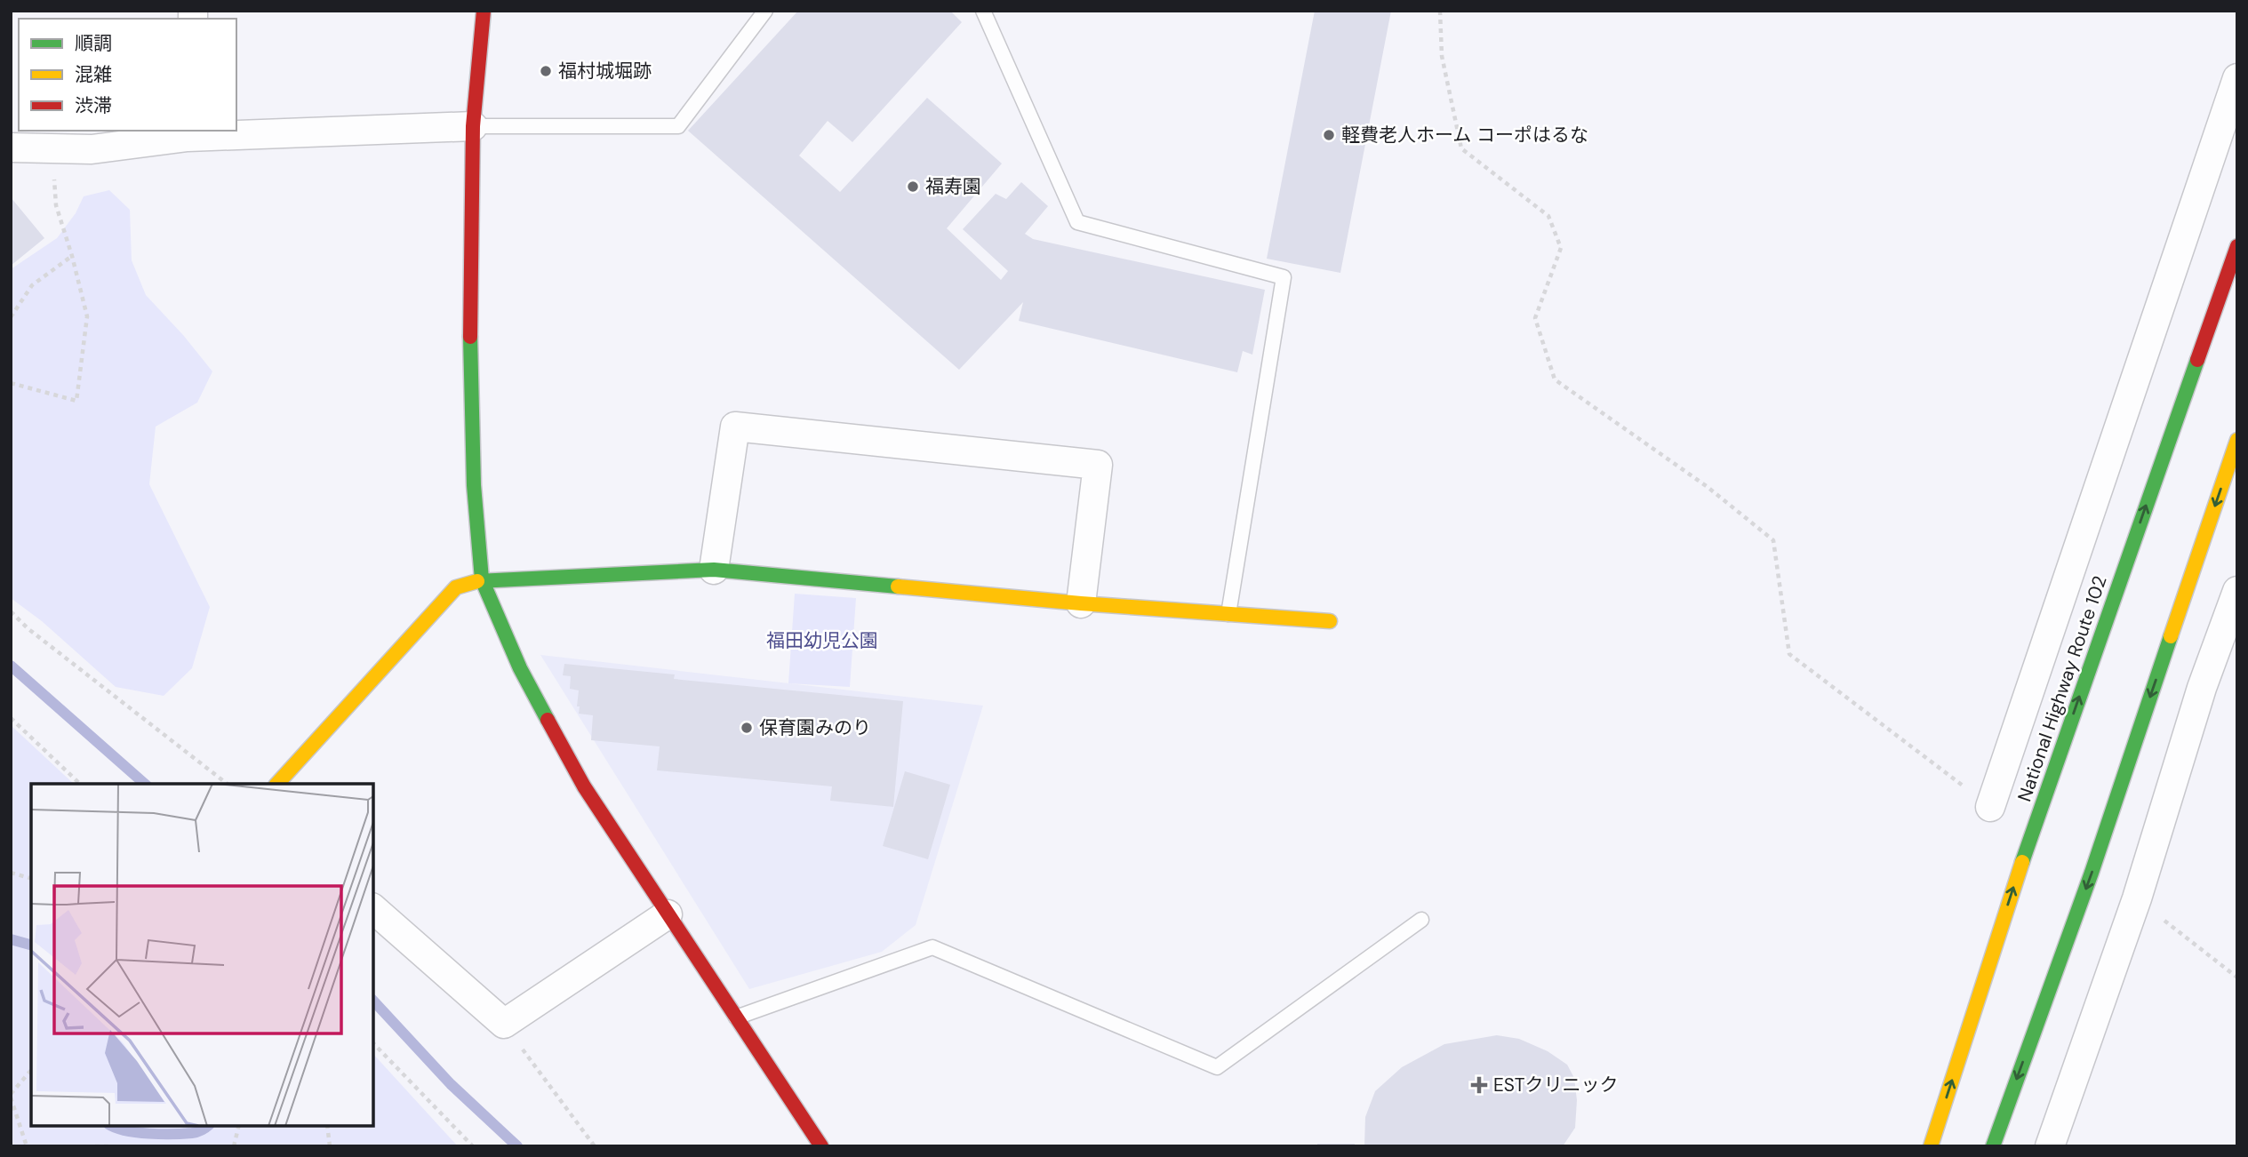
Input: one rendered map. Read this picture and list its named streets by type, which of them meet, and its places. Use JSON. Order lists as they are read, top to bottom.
{
  "streets": {
    "main road": ["National Highway Route 102"]
  },
  "parks": ["福田幼児公園"],
  "places": {
    "other": [
      "福村城堀跡",
      "軽費老人ホーム コーポはるな",
      "福寿園",
      "保育園みのり"
    ],
    "health": ["ESTクリニック"]
  },
  "legend": ["順調", "混雑", "渋滞"]
}
